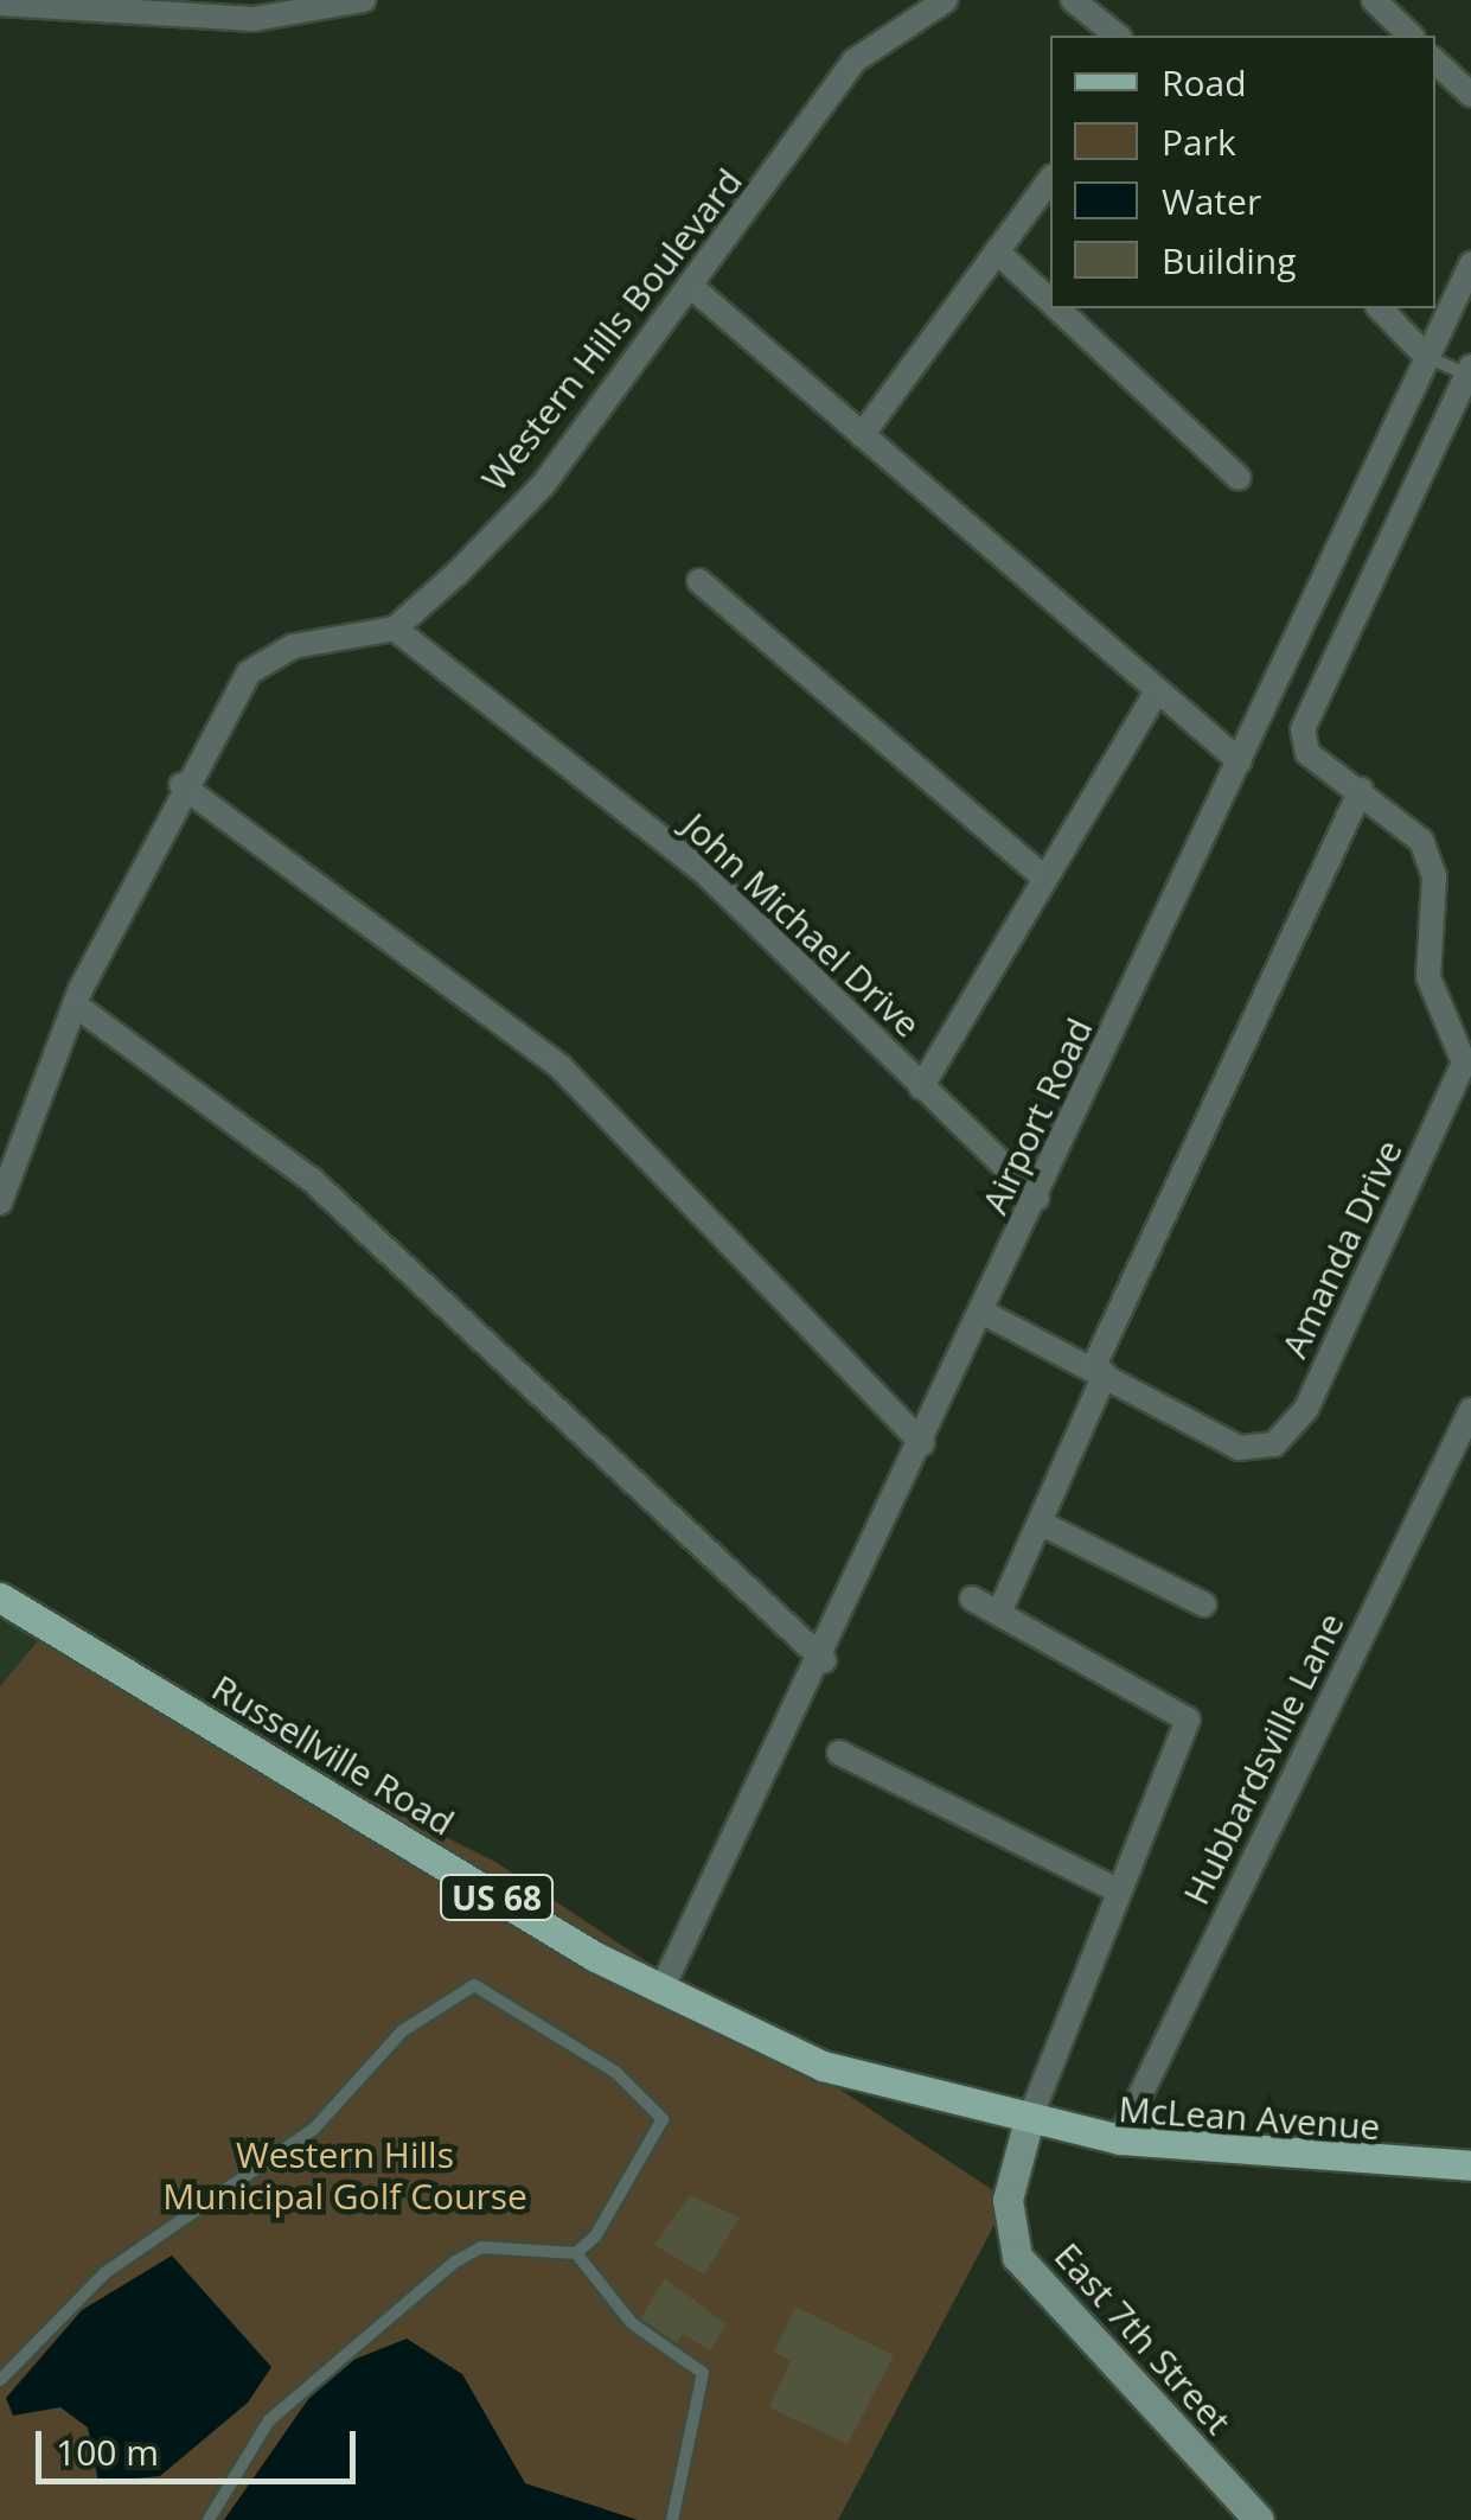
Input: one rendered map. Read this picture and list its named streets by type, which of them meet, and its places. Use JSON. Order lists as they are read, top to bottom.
{
  "streets": {
    "main road": [
      "Russellville Road",
      "US 68",
      "McLean Avenue",
      "East 7th Street"
    ],
    "street": [
      "Western Hills Boulevard",
      "John Michael Drive",
      "Airport Road",
      "Amanda Drive",
      "Hubbardsville Lane"
    ]
  },
  "crossings": [
    ["Western Hills Boulevard", "John Michael Drive"],
    ["John Michael Drive", "Airport Road"],
    ["Airport Road", "Amanda Drive"],
    ["Airport Road", "Russellville Road"],
    ["Russellville Road", "McLean Avenue"],
    ["Russellville Road", "East 7th Street"],
    ["Hubbardsville Lane", "McLean Avenue"],
    ["McLean Avenue", "East 7th Street"]
  ],
  "parks": ["Western Hills Municipal Golf Course"],
  "legend": [
    "Road",
    "Park",
    "Water",
    "Building"
  ],
  "scale_bar": "100 m"
}
